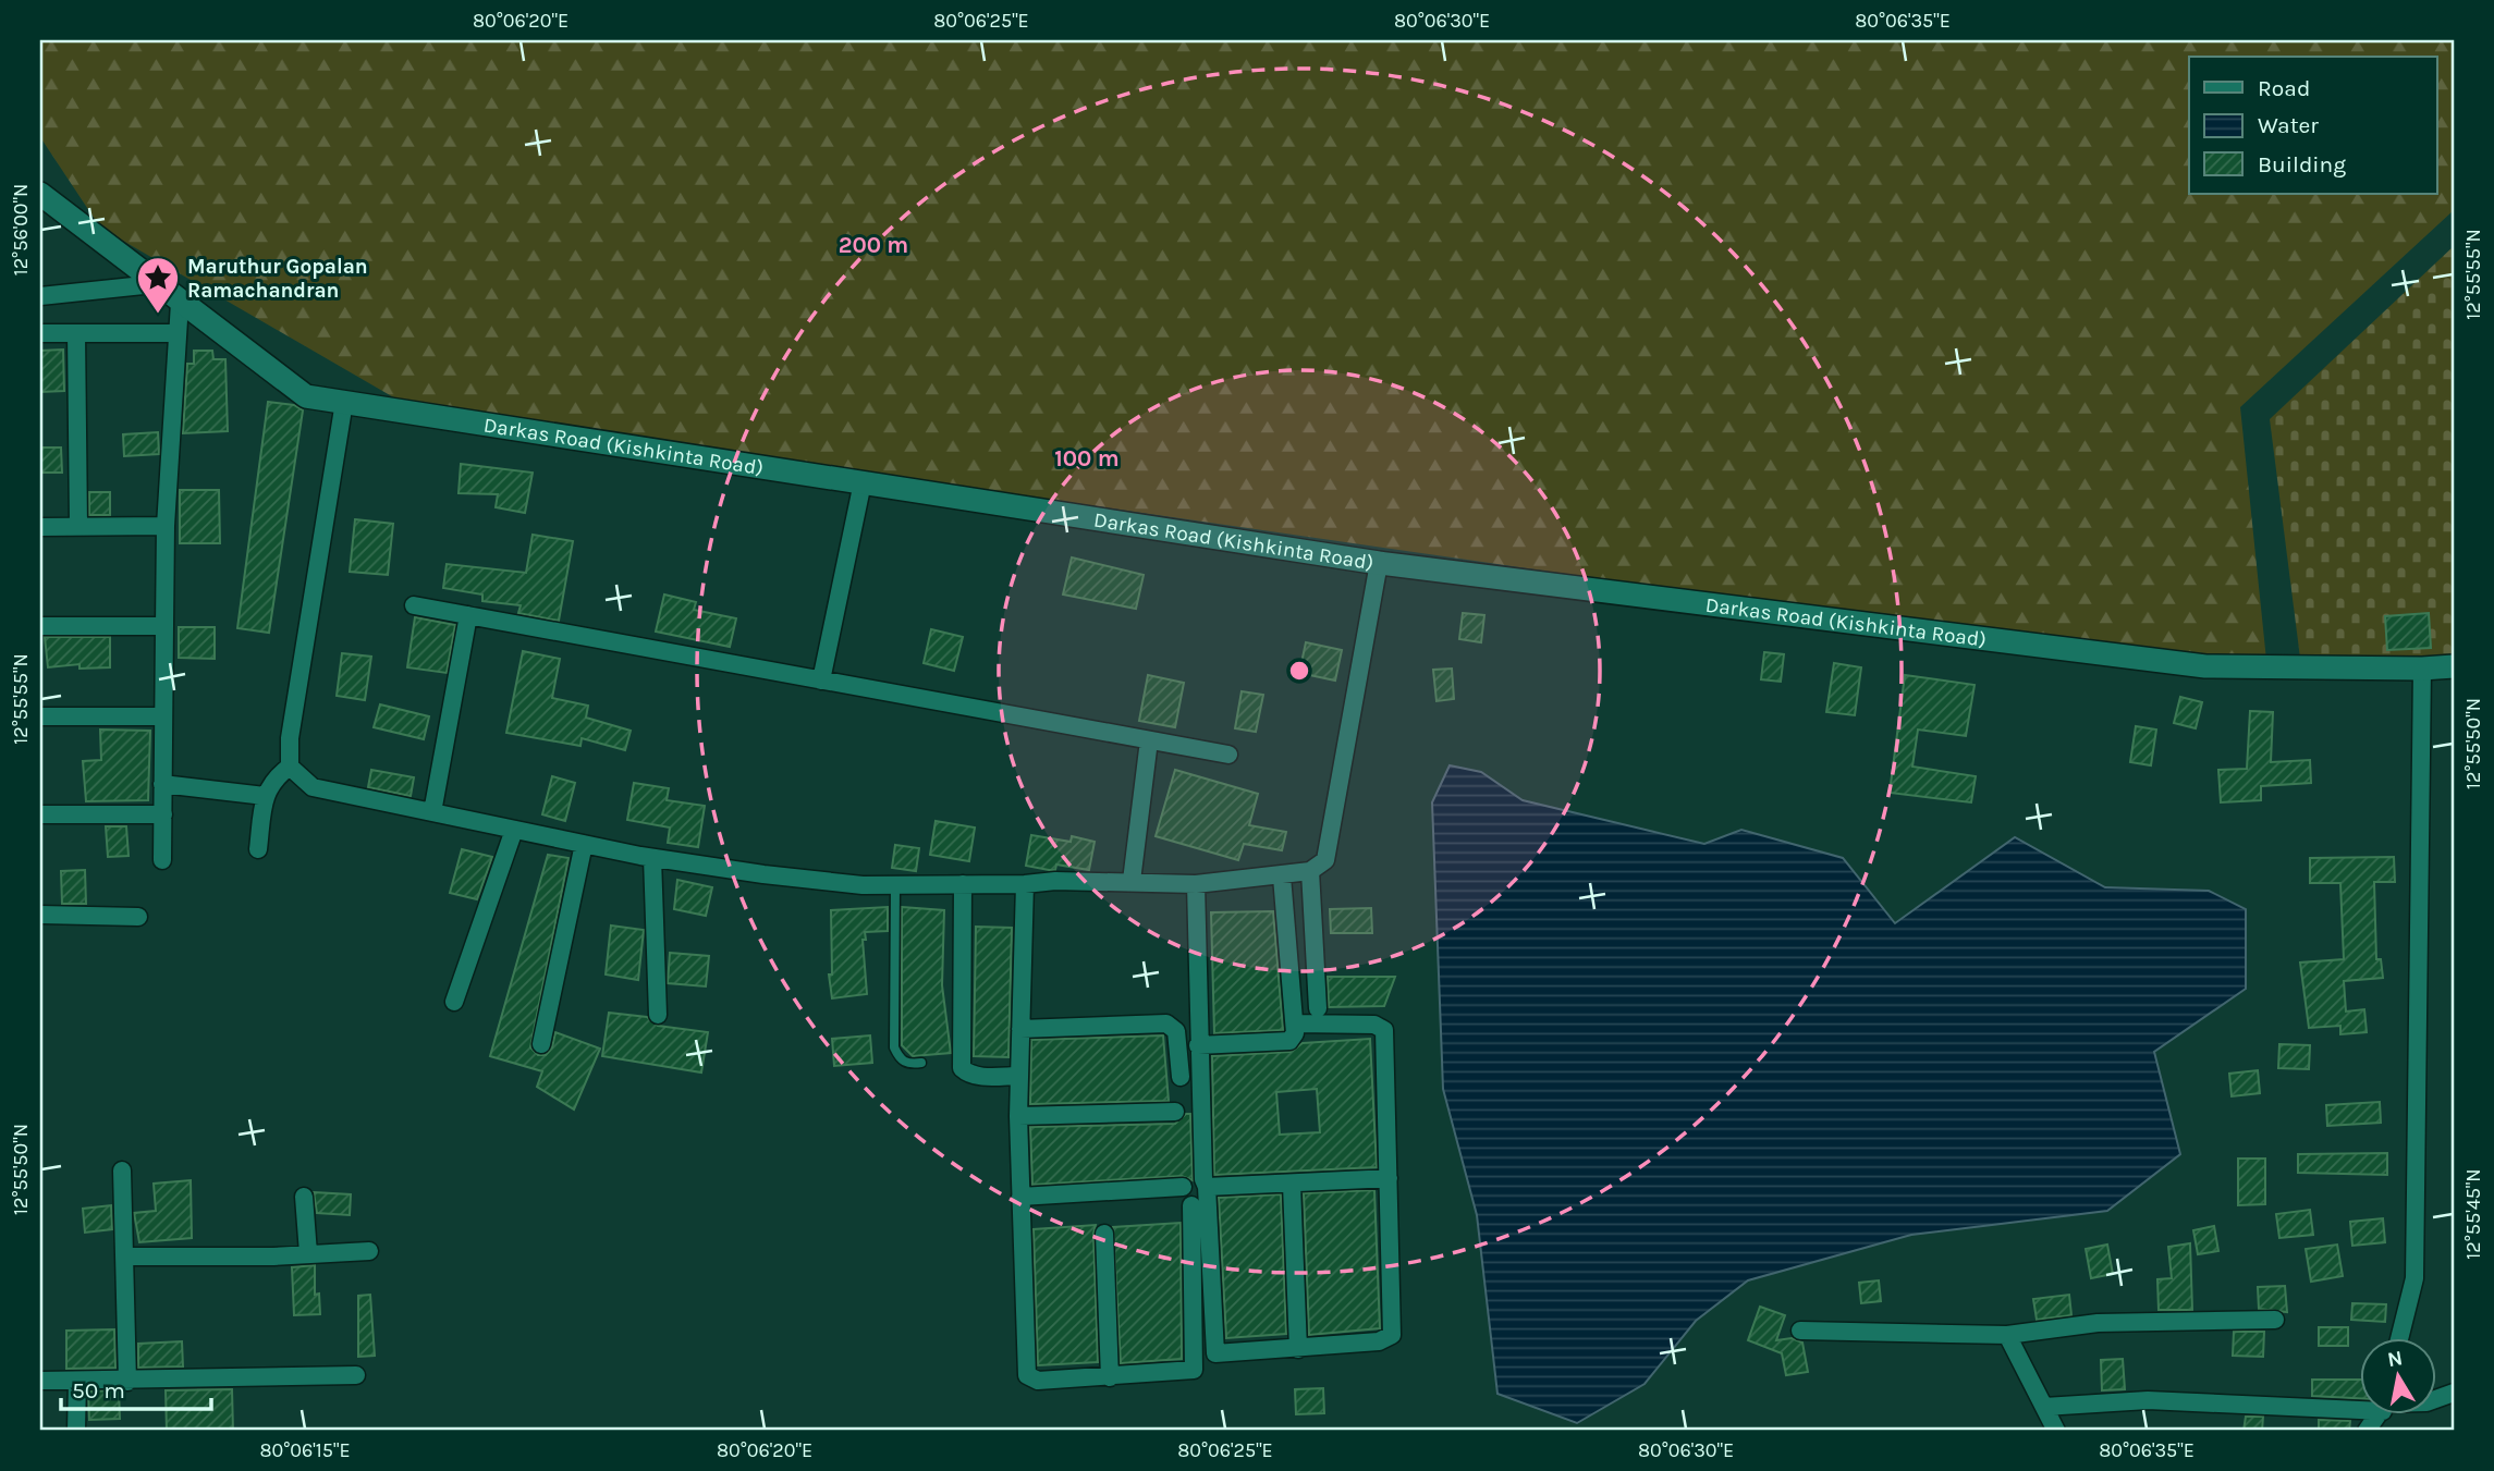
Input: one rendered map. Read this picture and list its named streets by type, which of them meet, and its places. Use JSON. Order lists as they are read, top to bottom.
{
  "streets": {
    "main road": ["Darkas Road (Kishkinta Road)"]
  },
  "places": {
    "place": ["Maruthur Gopalan Ramachandran"]
  },
  "legend": ["Road", "Water", "Building"],
  "scale_bar": "50 m",
  "north": "top",
  "coordinates": [
    "80°06'20\"E",
    "80°06'25\"E",
    "80°06'30\"E",
    "80°06'35\"E",
    "12°56'00\"N",
    "12°55'55\"N",
    "12°55'50\"N",
    "12°55'45\"N",
    "80°06'15\"E"
  ],
  "rings": ["200 m", "100 m"]
}
